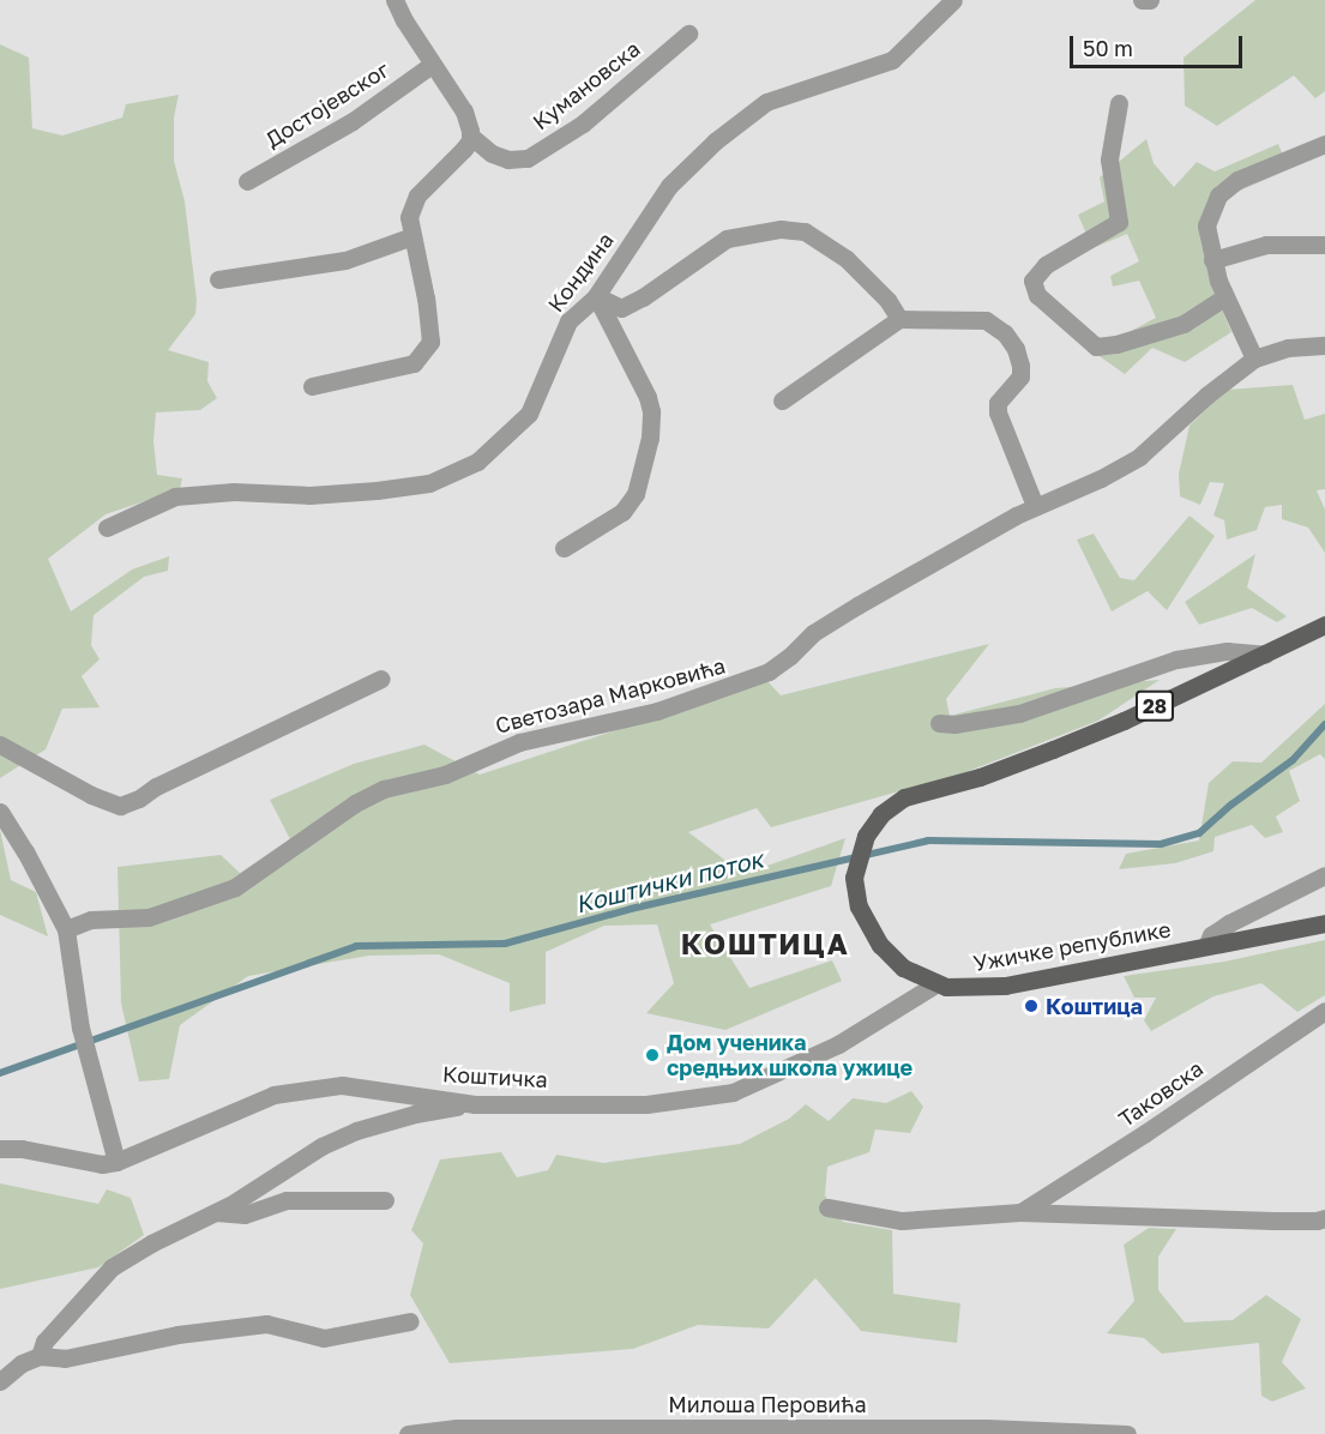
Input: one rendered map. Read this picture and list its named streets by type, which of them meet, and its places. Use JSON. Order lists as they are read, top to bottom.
{
  "streets": {
    "main road": ["28", "Ужичке републике"],
    "street": [
      "Кумановска",
      "Достојевског",
      "Кондина",
      "Светозара Марковића",
      "Коштичка",
      "Таковска",
      "Милоша Перовића"
    ]
  },
  "crossings": [
    ["Ужичке републике", "Коштичка"]
  ],
  "districts": ["КОШТИЦА"],
  "water": ["Коштички поток"],
  "places": ["Коштица", "Дом ученика средњих школа ужице"],
  "scale_bar": "50 m"
}
